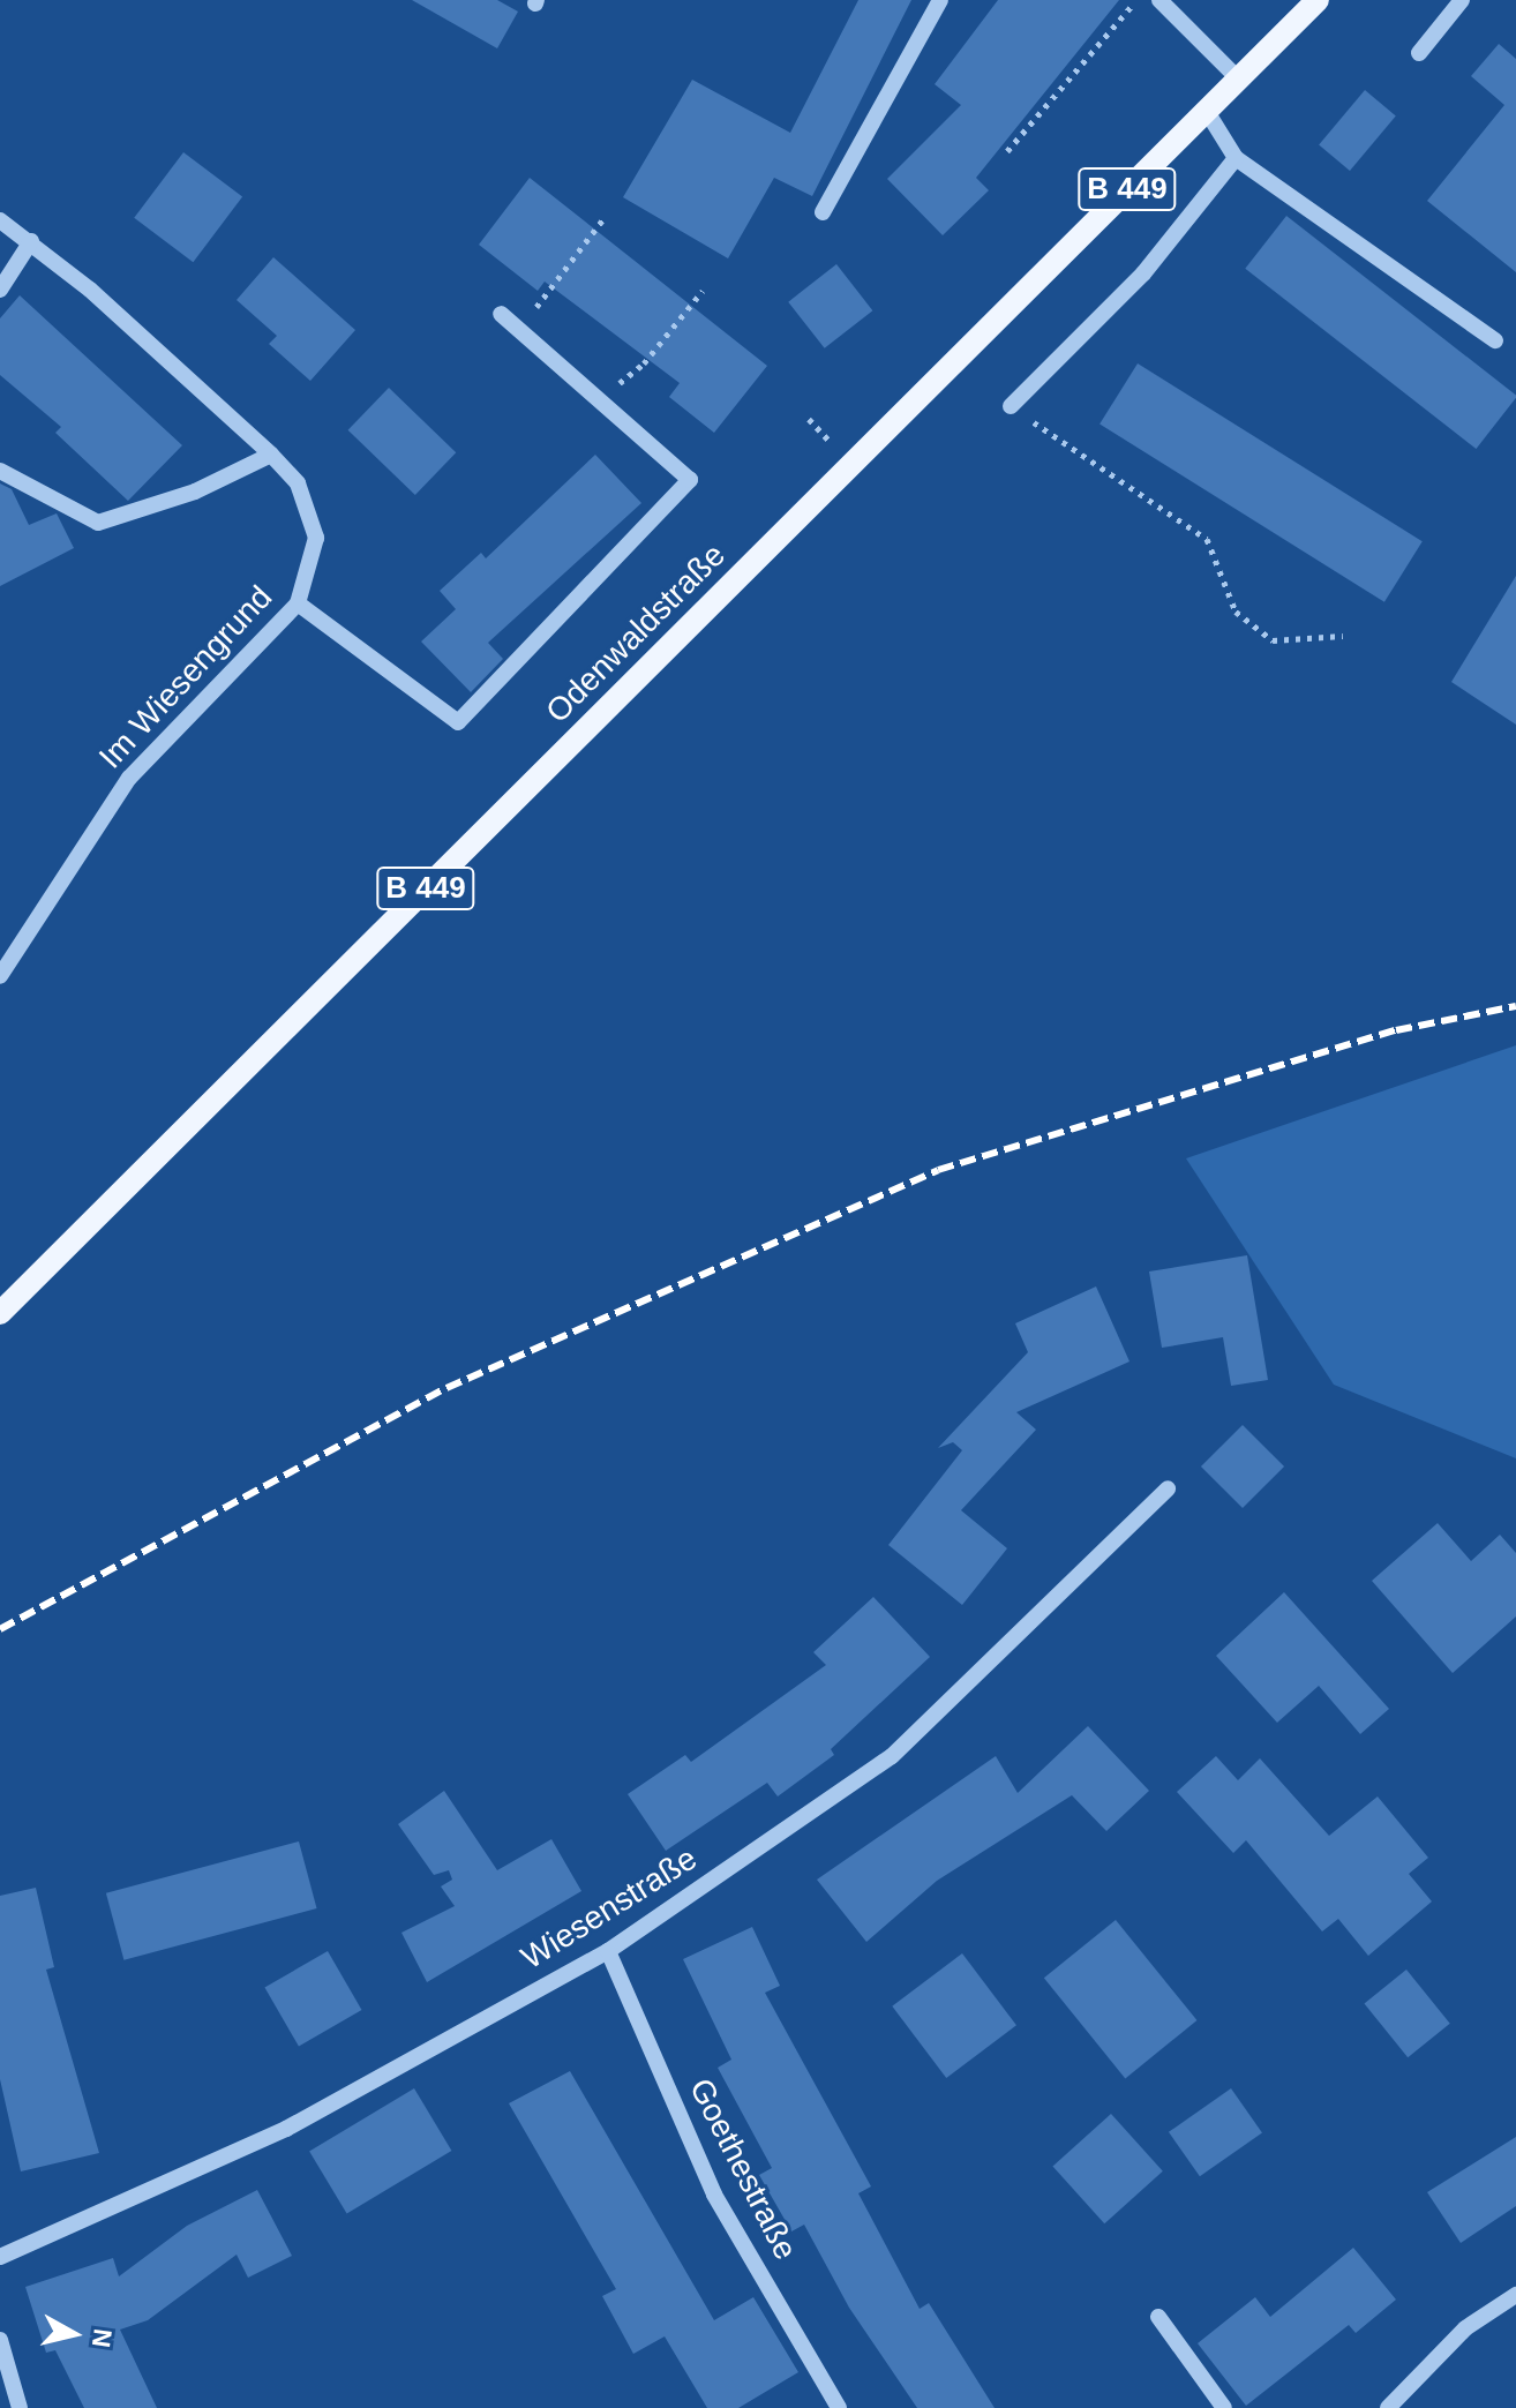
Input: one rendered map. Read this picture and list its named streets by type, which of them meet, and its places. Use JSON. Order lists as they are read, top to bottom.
{
  "streets": {
    "main road": ["B 449", "Odenwaldstraße"],
    "street": ["Im Wiesengrund", "Wiesenstraße", "Goethestraße"]
  },
  "crossings": [
    ["Wiesenstraße", "Goethestraße"]
  ],
  "north": "right"
}
